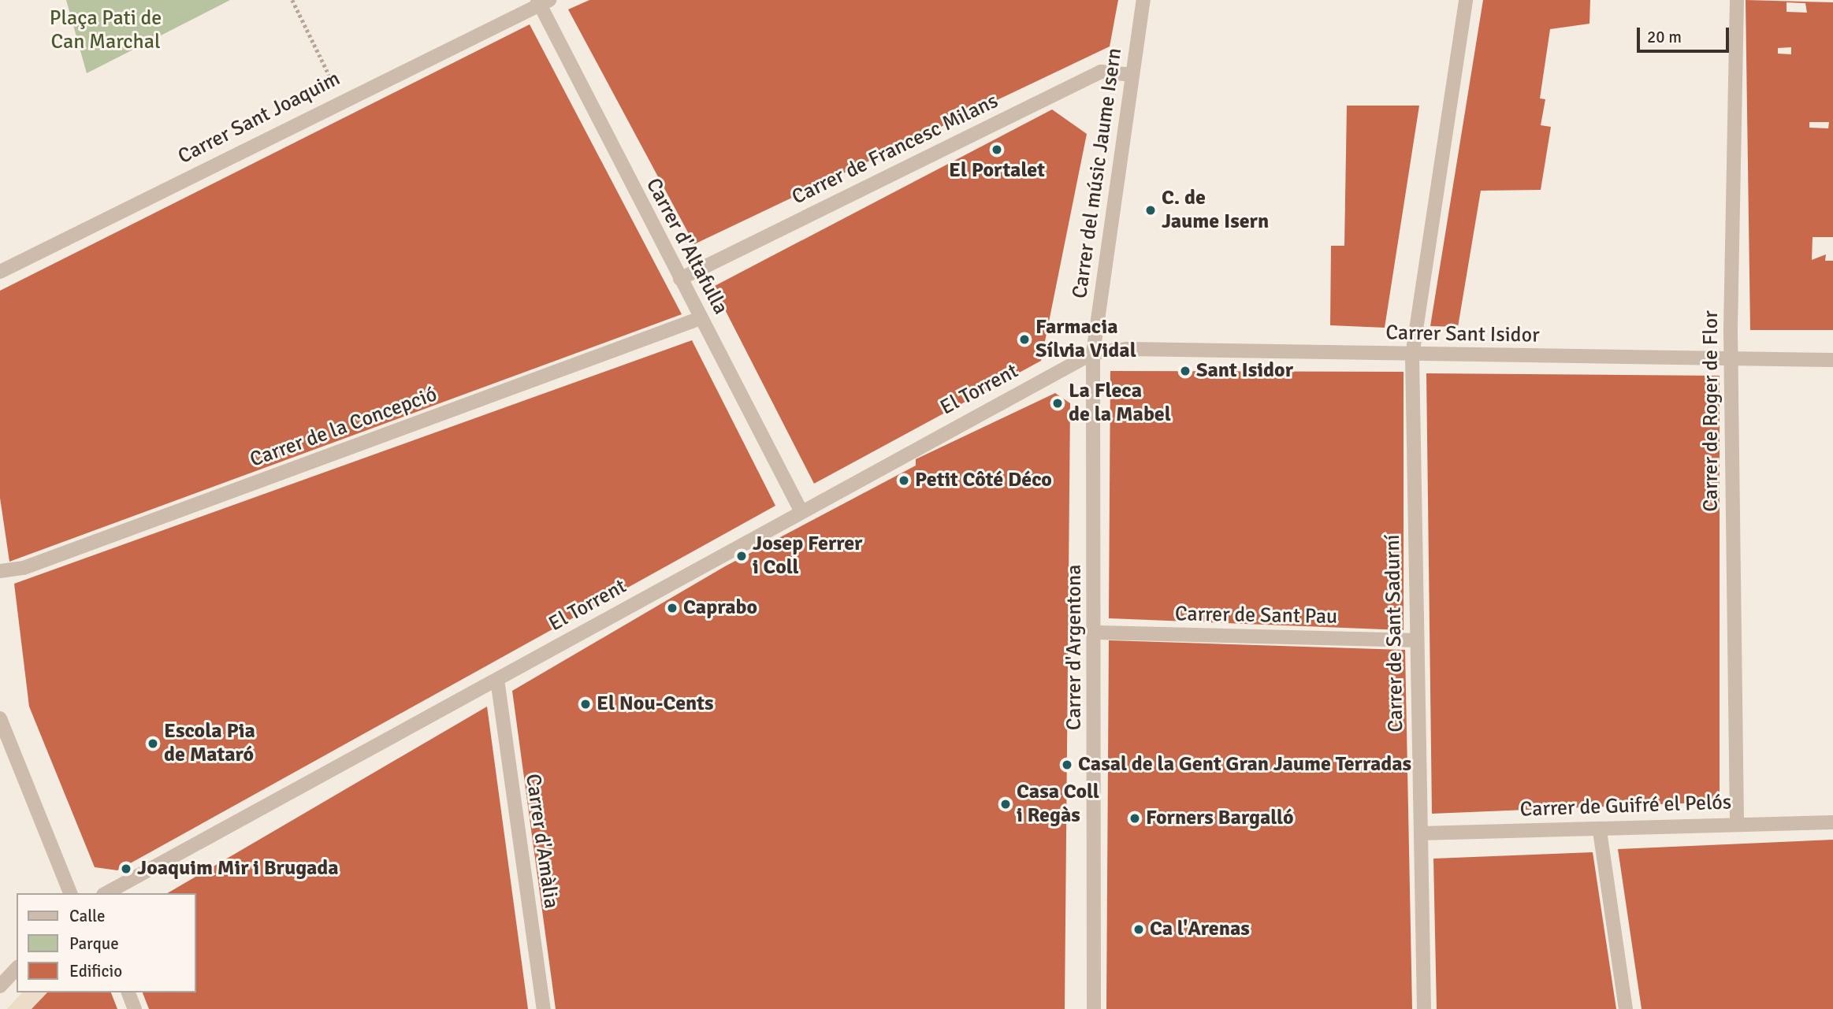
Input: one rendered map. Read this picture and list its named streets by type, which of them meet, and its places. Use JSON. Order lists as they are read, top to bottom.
{
  "streets": {
    "street": [
      "Carrer Sant Joaquim",
      "Carrer de Francesc Milans",
      "Carrer del músic Jaume Isern",
      "Carrer d'Altafulla",
      "Carrer Sant Isidor",
      "El Torrent",
      "Carrer de Roger de Flor",
      "Carrer de la Concepció",
      "Carrer de Sant Pau",
      "Carrer de Sant Sadurní",
      "Carrer d'Argentona",
      "Carrer de Guifré el Pelós",
      "Carrer d'Amàlia"
    ]
  },
  "crossings": [
    ["Carrer Sant Joaquim", "Carrer d'Altafulla"],
    ["Carrer de Francesc Milans", "Carrer del músic Jaume Isern"],
    ["Carrer de Francesc Milans", "Carrer d'Altafulla"],
    ["Carrer del músic Jaume Isern", "Carrer Sant Isidor"],
    ["Carrer del músic Jaume Isern", "El Torrent"],
    ["Carrer del músic Jaume Isern", "Carrer d'Argentona"],
    ["Carrer d'Altafulla", "El Torrent"],
    ["Carrer d'Altafulla", "Carrer de la Concepció"],
    ["Carrer Sant Isidor", "El Torrent"],
    ["Carrer Sant Isidor", "Carrer de Roger de Flor"],
    ["Carrer Sant Isidor", "Carrer de Sant Sadurní"],
    ["Carrer Sant Isidor", "Carrer d'Argentona"],
    ["El Torrent", "Carrer d'Argentona"],
    ["El Torrent", "Carrer d'Amàlia"],
    ["Carrer de Roger de Flor", "Carrer de Guifré el Pelós"],
    ["Carrer de Sant Pau", "Carrer de Sant Sadurní"],
    ["Carrer de Sant Pau", "Carrer d'Argentona"],
    ["Carrer de Sant Sadurní", "Carrer de Guifré el Pelós"]
  ],
  "parks": ["Plaça Pati de Can Marchal"],
  "places": [
    "El Portalet",
    "C. de Jaume Isern",
    "Farmacia Sílvia Vidal",
    "Sant Isidor",
    "La Fleca de la Mabel",
    "Petit Côté Déco",
    "Josep Ferrer i Coll",
    "Caprabo",
    "El Nou-Cents",
    "Escola Pia de Mataró",
    "Casal de la Gent Gran Jaume Terradas",
    "Casa Coll i Regàs",
    "Forners Bargalló",
    "Joaquim Mir i Brugada",
    "Ca l'Arenas"
  ],
  "legend": ["Calle", "Parque", "Edificio"],
  "scale_bar": "20 m"
}
